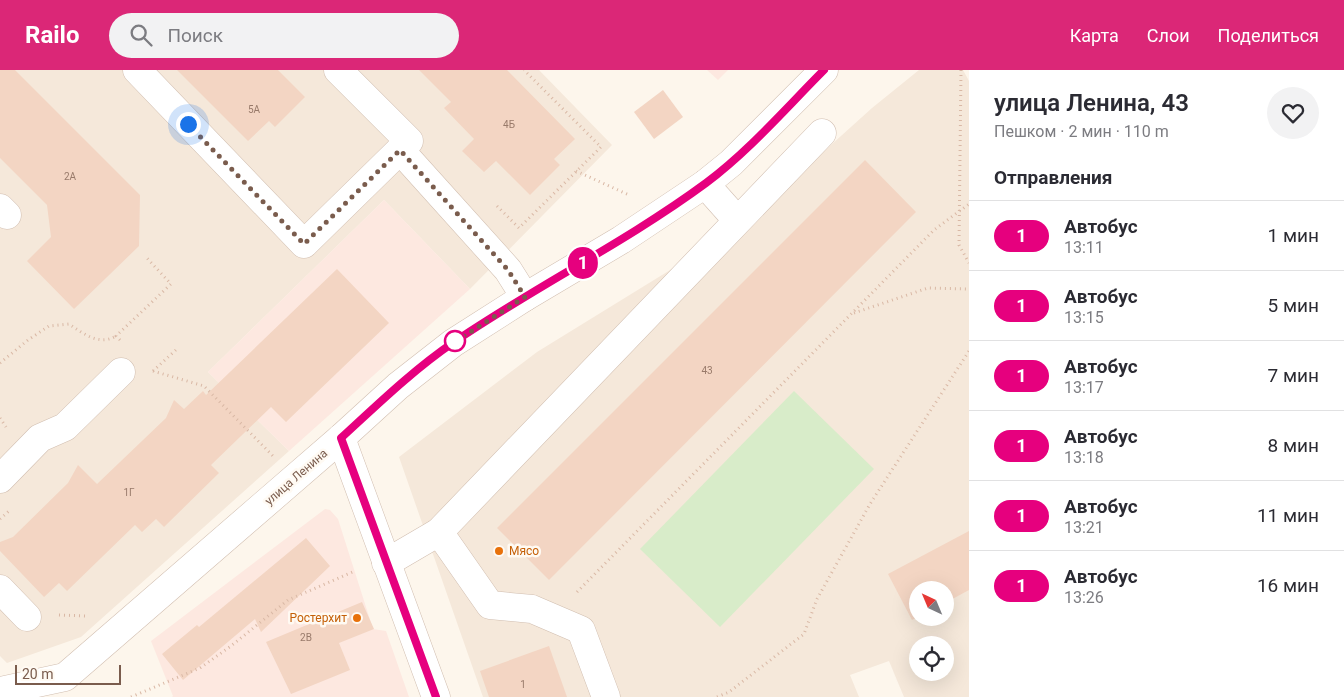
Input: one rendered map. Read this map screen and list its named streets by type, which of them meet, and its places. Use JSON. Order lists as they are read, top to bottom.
{
  "streets": {
    "street": ["улица Ленина"]
  },
  "places": ["Мясо", "Ростерхит"],
  "lines": ["bus line 1"],
  "house_numbers": [
    "5А",
    "4Б",
    "2А",
    "43",
    "1Г",
    "2В",
    "1"
  ],
  "scale_bar": "20 m",
  "north": "top left",
  "page": {
    "header": "Railo",
    "search": "Поиск",
    "nav": ["Карта", "Слои", "Поделиться"],
    "on_map": "1",
    "heading": [
      ["улица Ленина, 43", "Пешком · 2 мин · 110 m"],
      "Отправления"
    ],
    "list": [
      {
        "mark": "1",
        "name": "Автобус",
        "note": "13:11",
        "value": "1 мин"
      },
      {
        "mark": "1",
        "name": "Автобус",
        "note": "13:15",
        "value": "5 мин"
      },
      {
        "mark": "1",
        "name": "Автобус",
        "note": "13:17",
        "value": "7 мин"
      },
      {
        "mark": "1",
        "name": "Автобус",
        "note": "13:18",
        "value": "8 мин"
      },
      {
        "mark": "1",
        "name": "Автобус",
        "note": "13:21",
        "value": "11 мин"
      },
      {
        "mark": "1",
        "name": "Автобус",
        "note": "13:26",
        "value": "16 мин"
      }
    ],
    "scale": "20 m"
  }
}
